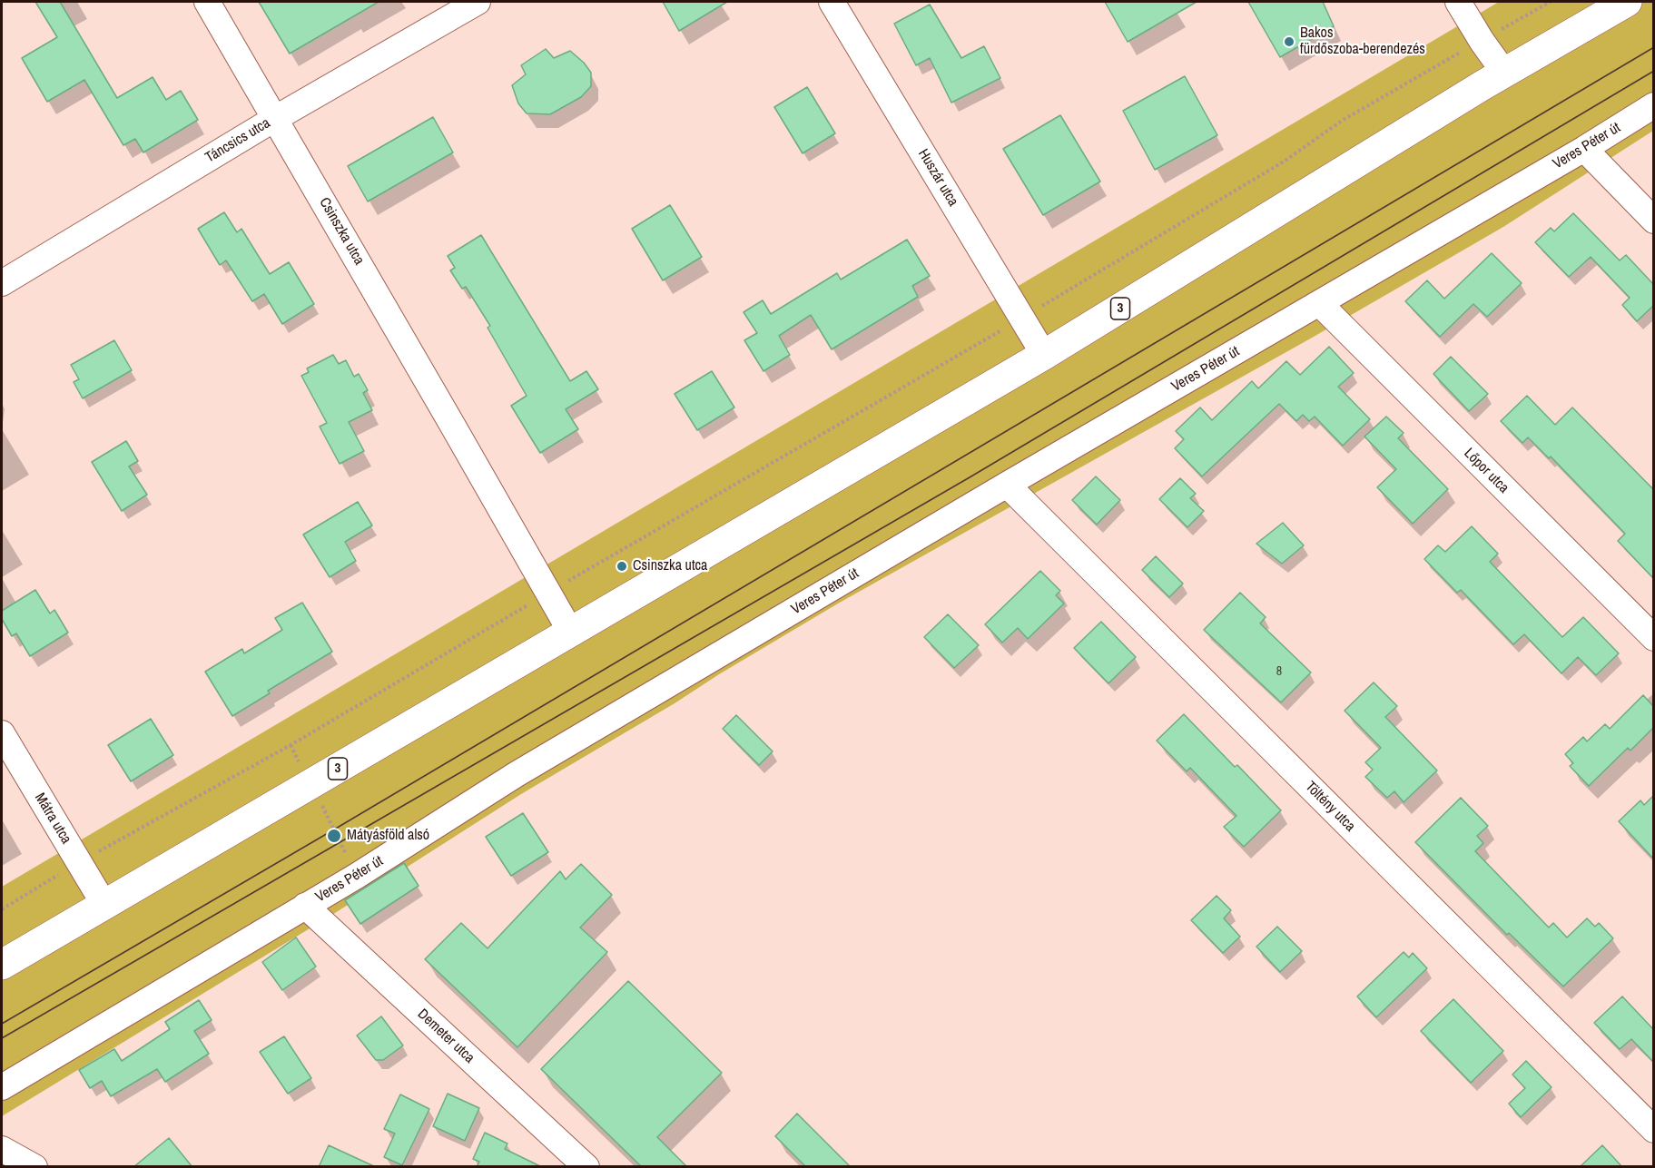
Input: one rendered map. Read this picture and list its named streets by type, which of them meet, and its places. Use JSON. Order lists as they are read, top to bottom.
{
  "streets": {
    "main road": ["3"],
    "street": [
      "Táncsics utca",
      "Veres Péter út",
      "Huszár utca",
      "Csinszka utca",
      "Lőpor utca",
      "Töltény utca",
      "Mátra utca",
      "Demeter utca"
    ]
  },
  "crossings": [
    ["Táncsics utca", "Csinszka utca"],
    ["Veres Péter út", "Lőpor utca"],
    ["Veres Péter út", "Töltény utca"],
    ["Veres Péter út", "Demeter utca"],
    ["Huszár utca", "3"],
    ["Csinszka utca", "3"],
    ["3", "Mátra utca"]
  ],
  "places": ["Bakos fürdőszoba-berendezés", "Csinszka utca", "Mátyásföld alsó"],
  "house_numbers": ["8"]
}
